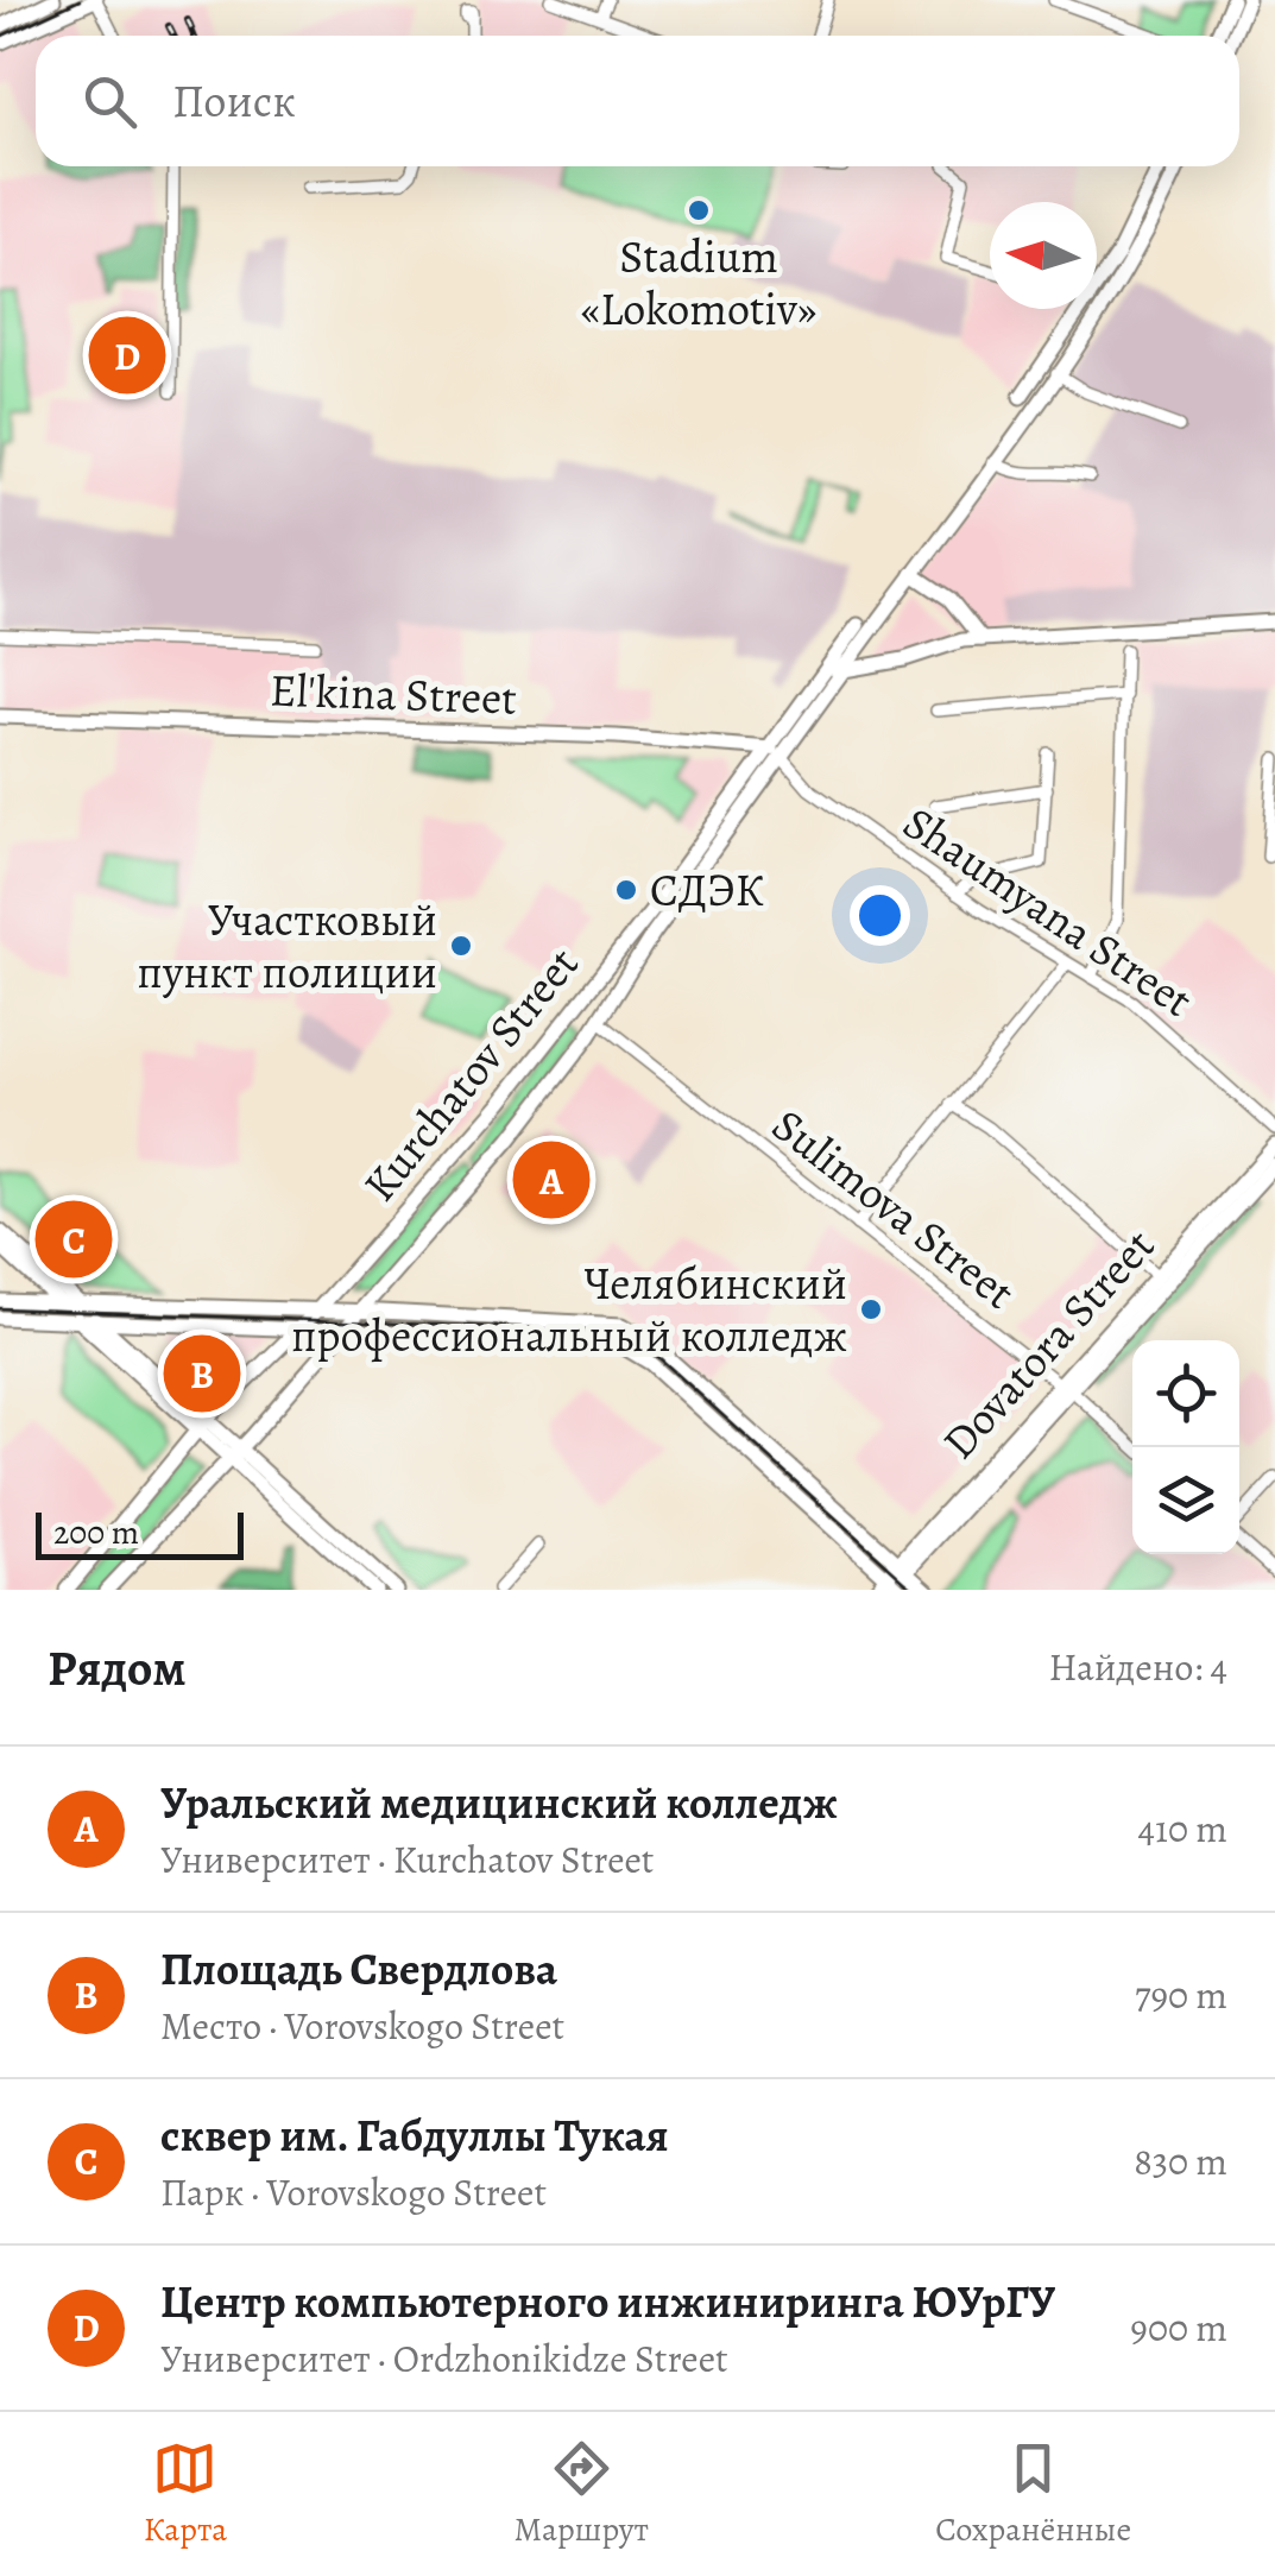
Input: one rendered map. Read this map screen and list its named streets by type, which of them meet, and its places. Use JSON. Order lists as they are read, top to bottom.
{
  "streets": {
    "main road": ["El'kina Street", "Kurchatov Street", "Dovatora Street"],
    "street": ["Shaumyana Street", "Sulimova Street"]
  },
  "crossings": [
    ["El'kina Street", "Shaumyana Street"],
    ["El'kina Street", "Kurchatov Street"],
    ["Shaumyana Street", "Kurchatov Street"],
    ["Kurchatov Street", "Sulimova Street"],
    ["Sulimova Street", "Dovatora Street"]
  ],
  "places": [
    "Stadium «Lokomotiv»",
    "СДЭК",
    "Участковый пункт полиции",
    "Челябинский профессиональный колледж"
  ],
  "scale_bar": "200 m",
  "north": "left",
  "page": {
    "search": "Поиск",
    "pins": [
      "D",
      "A",
      "C",
      "B"
    ],
    "scale": "200 m",
    "heading": ["Рядом", "Найдено: 4"],
    "list": [
      {
        "mark": "A",
        "name": "Уральский медицинский колледж",
        "note": "Университет · Kurchatov Street",
        "value": "410 m"
      },
      {
        "mark": "B",
        "name": "Площадь Свердлова",
        "note": "Место · Vorovskogo Street",
        "value": "790 m"
      },
      {
        "mark": "C",
        "name": "сквер им. Габдуллы Тукая",
        "note": "Парк · Vorovskogo Street",
        "value": "830 m"
      },
      {
        "mark": "D",
        "name": "Центр компьютерного инжиниринга ЮУрГУ",
        "note": "Университет · Ordzhonikidze Street",
        "value": "900 m"
      }
    ],
    "nav": ["Карта", "Маршрут", "Сохранённые"]
  }
}
